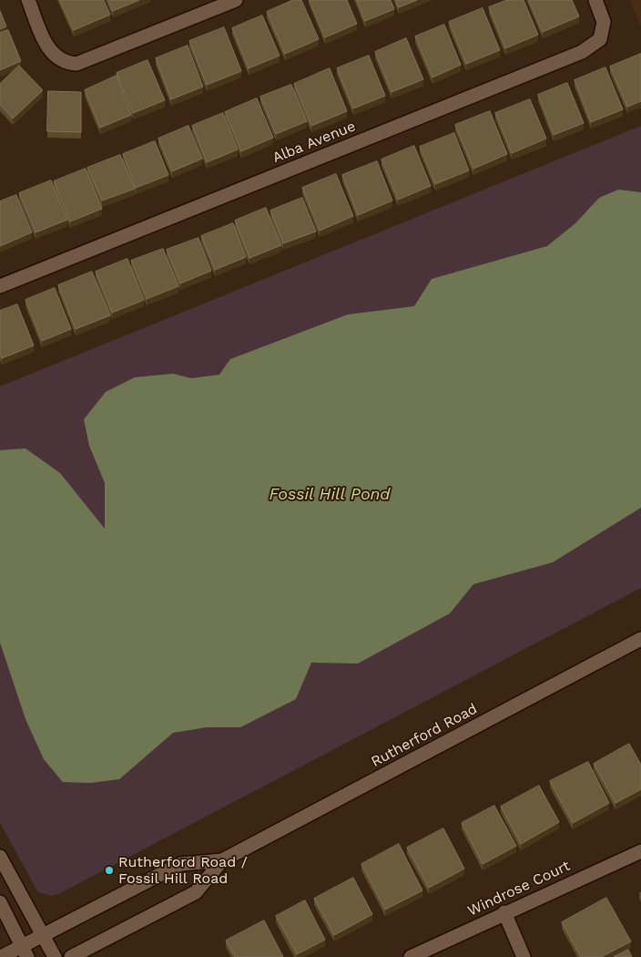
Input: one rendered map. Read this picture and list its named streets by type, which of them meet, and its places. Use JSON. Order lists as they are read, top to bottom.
{
  "streets": {
    "street": ["Alba Avenue", "Rutherford Road", "Windrose Court"]
  },
  "water": ["Fossil Hill Pond"],
  "places": ["Rutherford Road / Fossil Hill Road"]
}
